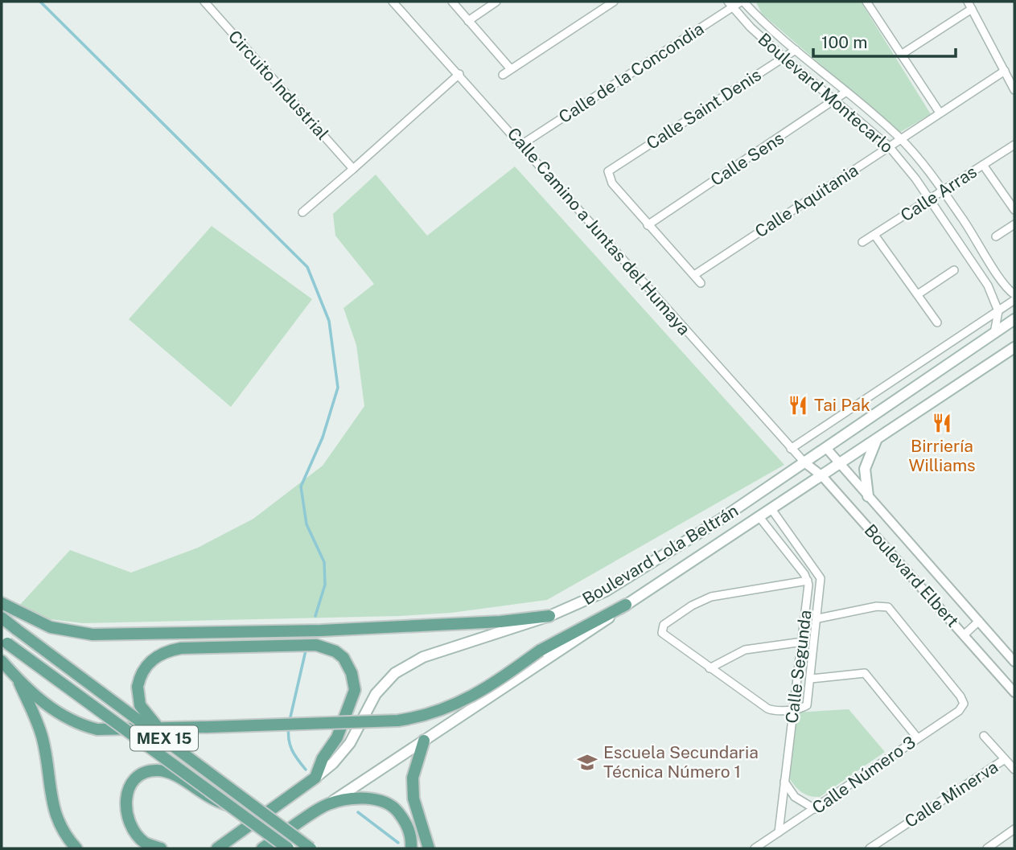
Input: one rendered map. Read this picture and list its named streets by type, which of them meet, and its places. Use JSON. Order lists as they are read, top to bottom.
{
  "streets": {
    "main road": ["Boulevard Lola Beltrán", "MEX 15"],
    "street": [
      "Calle de la Concondia",
      "Circuito Industrial",
      "Boulevard Montecarlo",
      "Calle Saint Denis",
      "Calle Sens",
      "Calle Arras",
      "Calle Aquitania",
      "Calle Camino a Juntas del Humaya",
      "Boulevard Elbert",
      "Calle Segunda",
      "Calle Número 3",
      "Calle Minerva"
    ]
  },
  "crossings": [
    ["Calle de la Concondia", "Boulevard Montecarlo"],
    ["Calle de la Concondia", "Calle Camino a Juntas del Humaya"],
    ["Boulevard Montecarlo", "Calle Saint Denis"],
    ["Boulevard Montecarlo", "Calle Sens"],
    ["Boulevard Montecarlo", "Calle Arras"],
    ["Boulevard Montecarlo", "Calle Aquitania"],
    ["Calle Saint Denis", "Calle Sens"],
    ["Calle Camino a Juntas del Humaya", "Boulevard Lola Beltrán"],
    ["Calle Camino a Juntas del Humaya", "Boulevard Elbert"],
    ["Boulevard Lola Beltrán", "Boulevard Elbert"],
    ["Boulevard Lola Beltrán", "Calle Segunda"],
    ["Calle Segunda", "Calle Número 3"]
  ],
  "places": {
    "restaurant": ["Tai Pak", "Birriería Williams"],
    "school or university": ["Escuela Secundaria Técnica Número 1"]
  },
  "scale_bar": "100 m"
}
